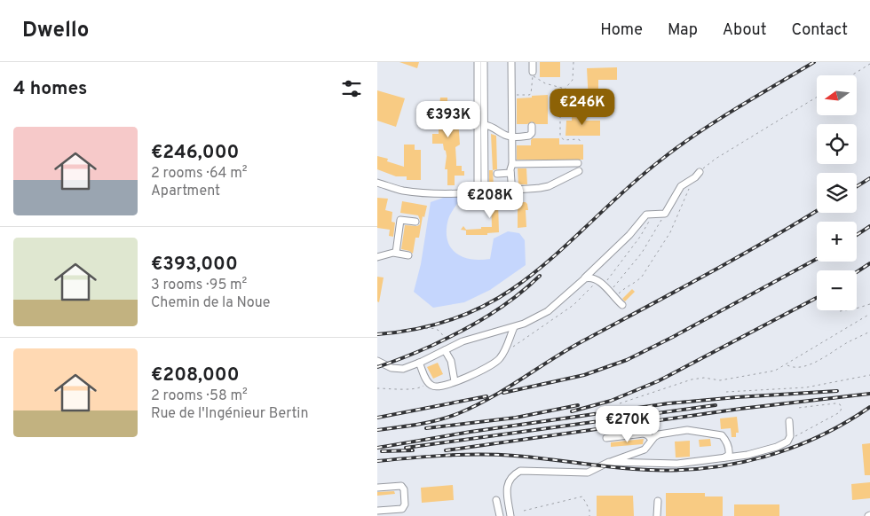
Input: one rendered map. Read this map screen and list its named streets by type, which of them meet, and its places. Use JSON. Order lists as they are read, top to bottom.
{
  "north": "left",
  "page": {
    "header": "Dwello",
    "nav": [
      "Home",
      "Map",
      "About",
      "Contact"
    ],
    "heading": "4 homes",
    "map_buttons": ["+", "−"],
    "price": [
      "€246K",
      "€393K",
      "€208K",
      "€270K"
    ],
    "list": [
      {
        "name": "€246,000",
        "note": "2 rooms · 64 m² · Apartment"
      },
      {
        "name": "€393,000",
        "note": "3 rooms · 95 m² · Chemin de la Noue"
      },
      {
        "name": "€208,000",
        "note": "2 rooms · 58 m² · Rue de l'Ingénieur Bertin"
      }
    ]
  }
}
